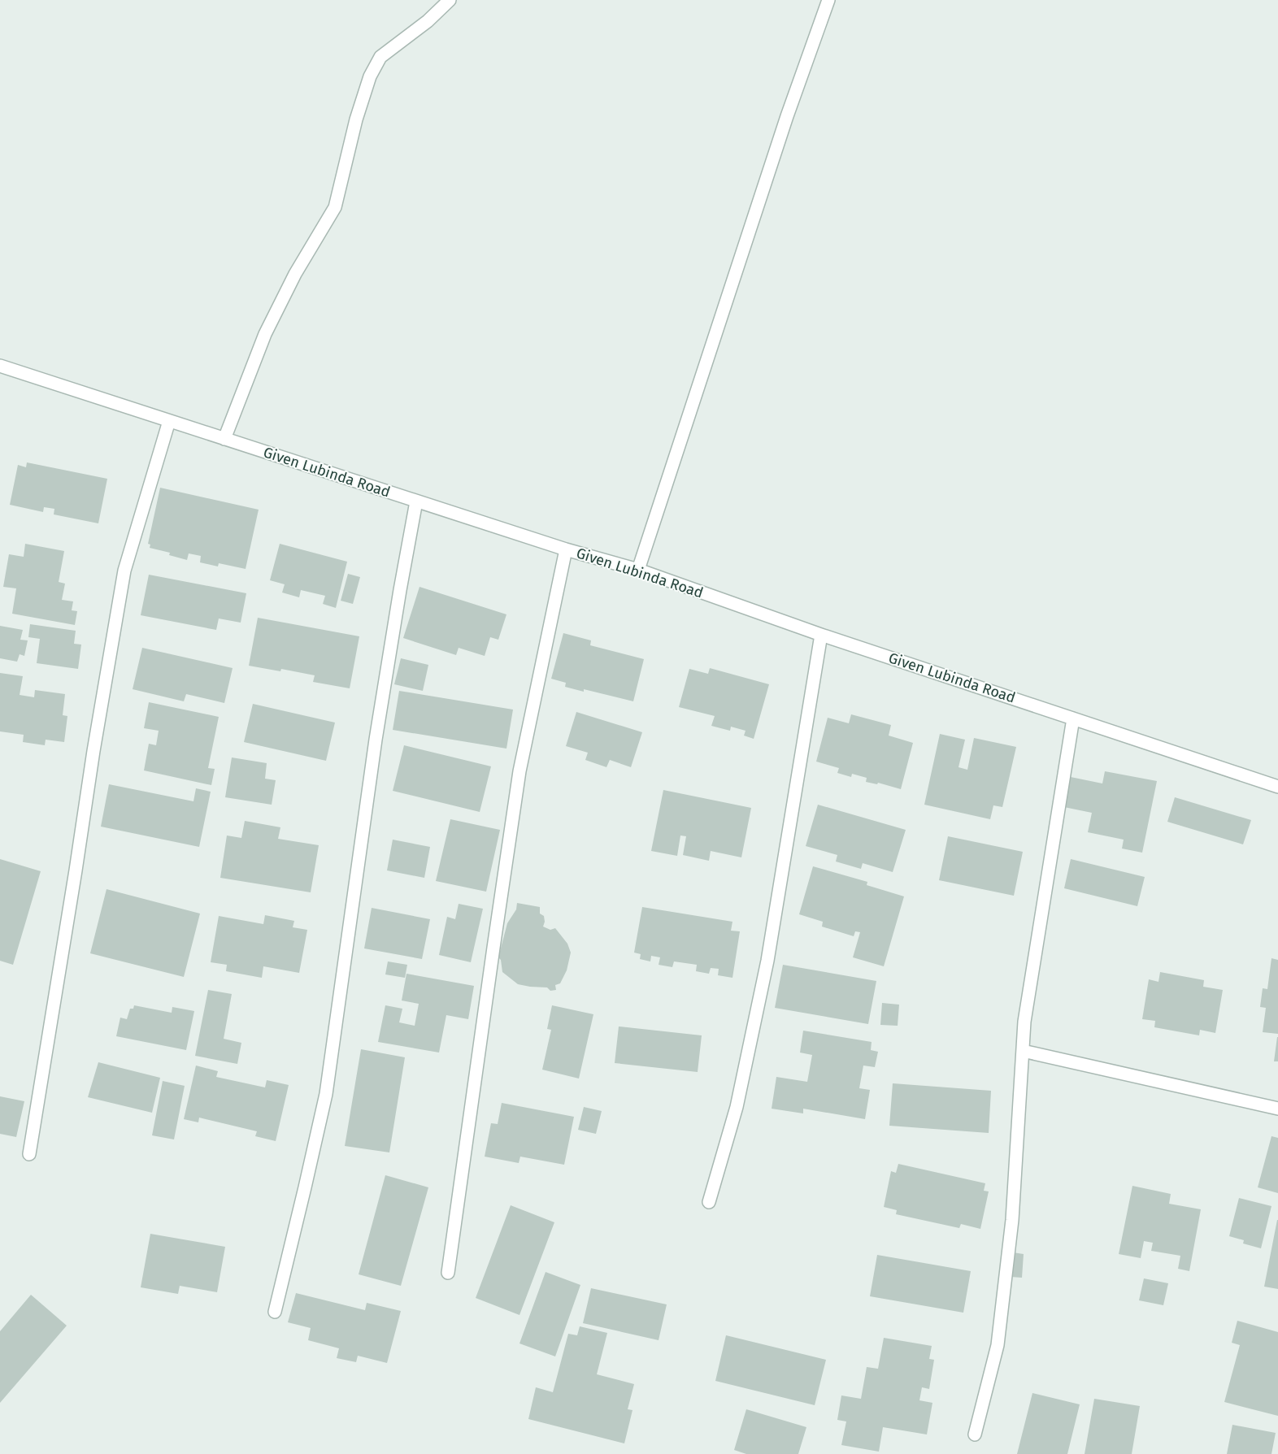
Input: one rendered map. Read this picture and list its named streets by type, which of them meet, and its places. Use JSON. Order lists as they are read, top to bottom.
{
  "streets": {
    "street": ["Given Lubinda Road"]
  }
}
